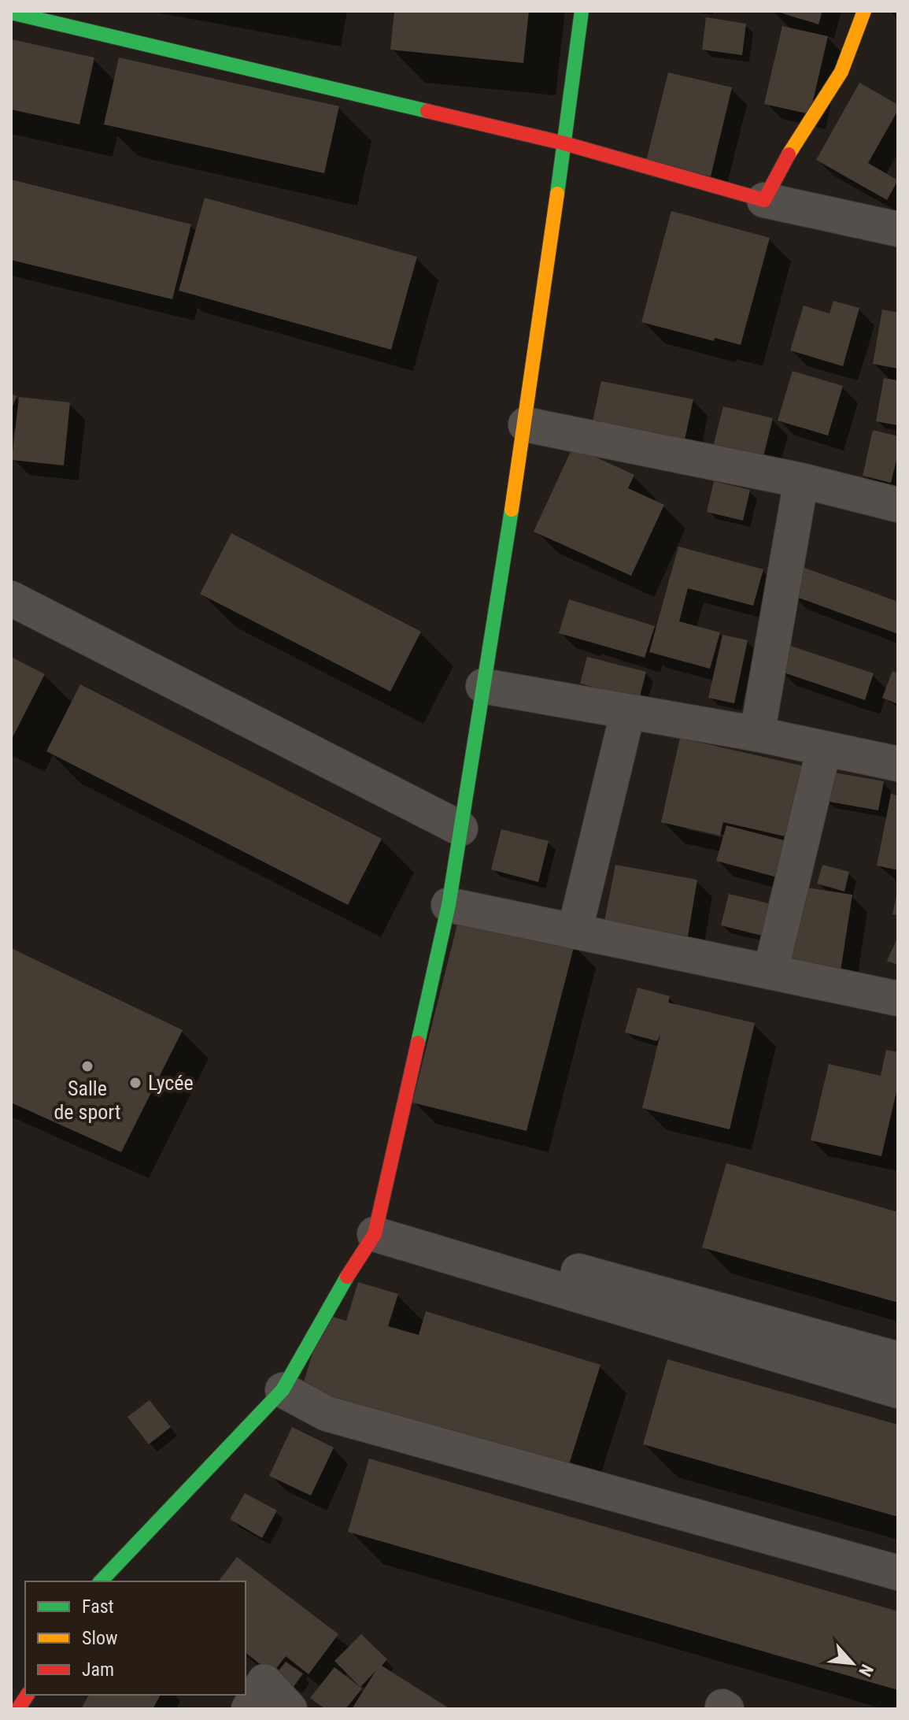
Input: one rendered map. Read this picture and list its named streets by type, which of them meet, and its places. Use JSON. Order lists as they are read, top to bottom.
{
  "places": ["Salle de sport", "Lycée"],
  "legend": ["Fast", "Slow", "Jam"],
  "north": "bottom right"
}
